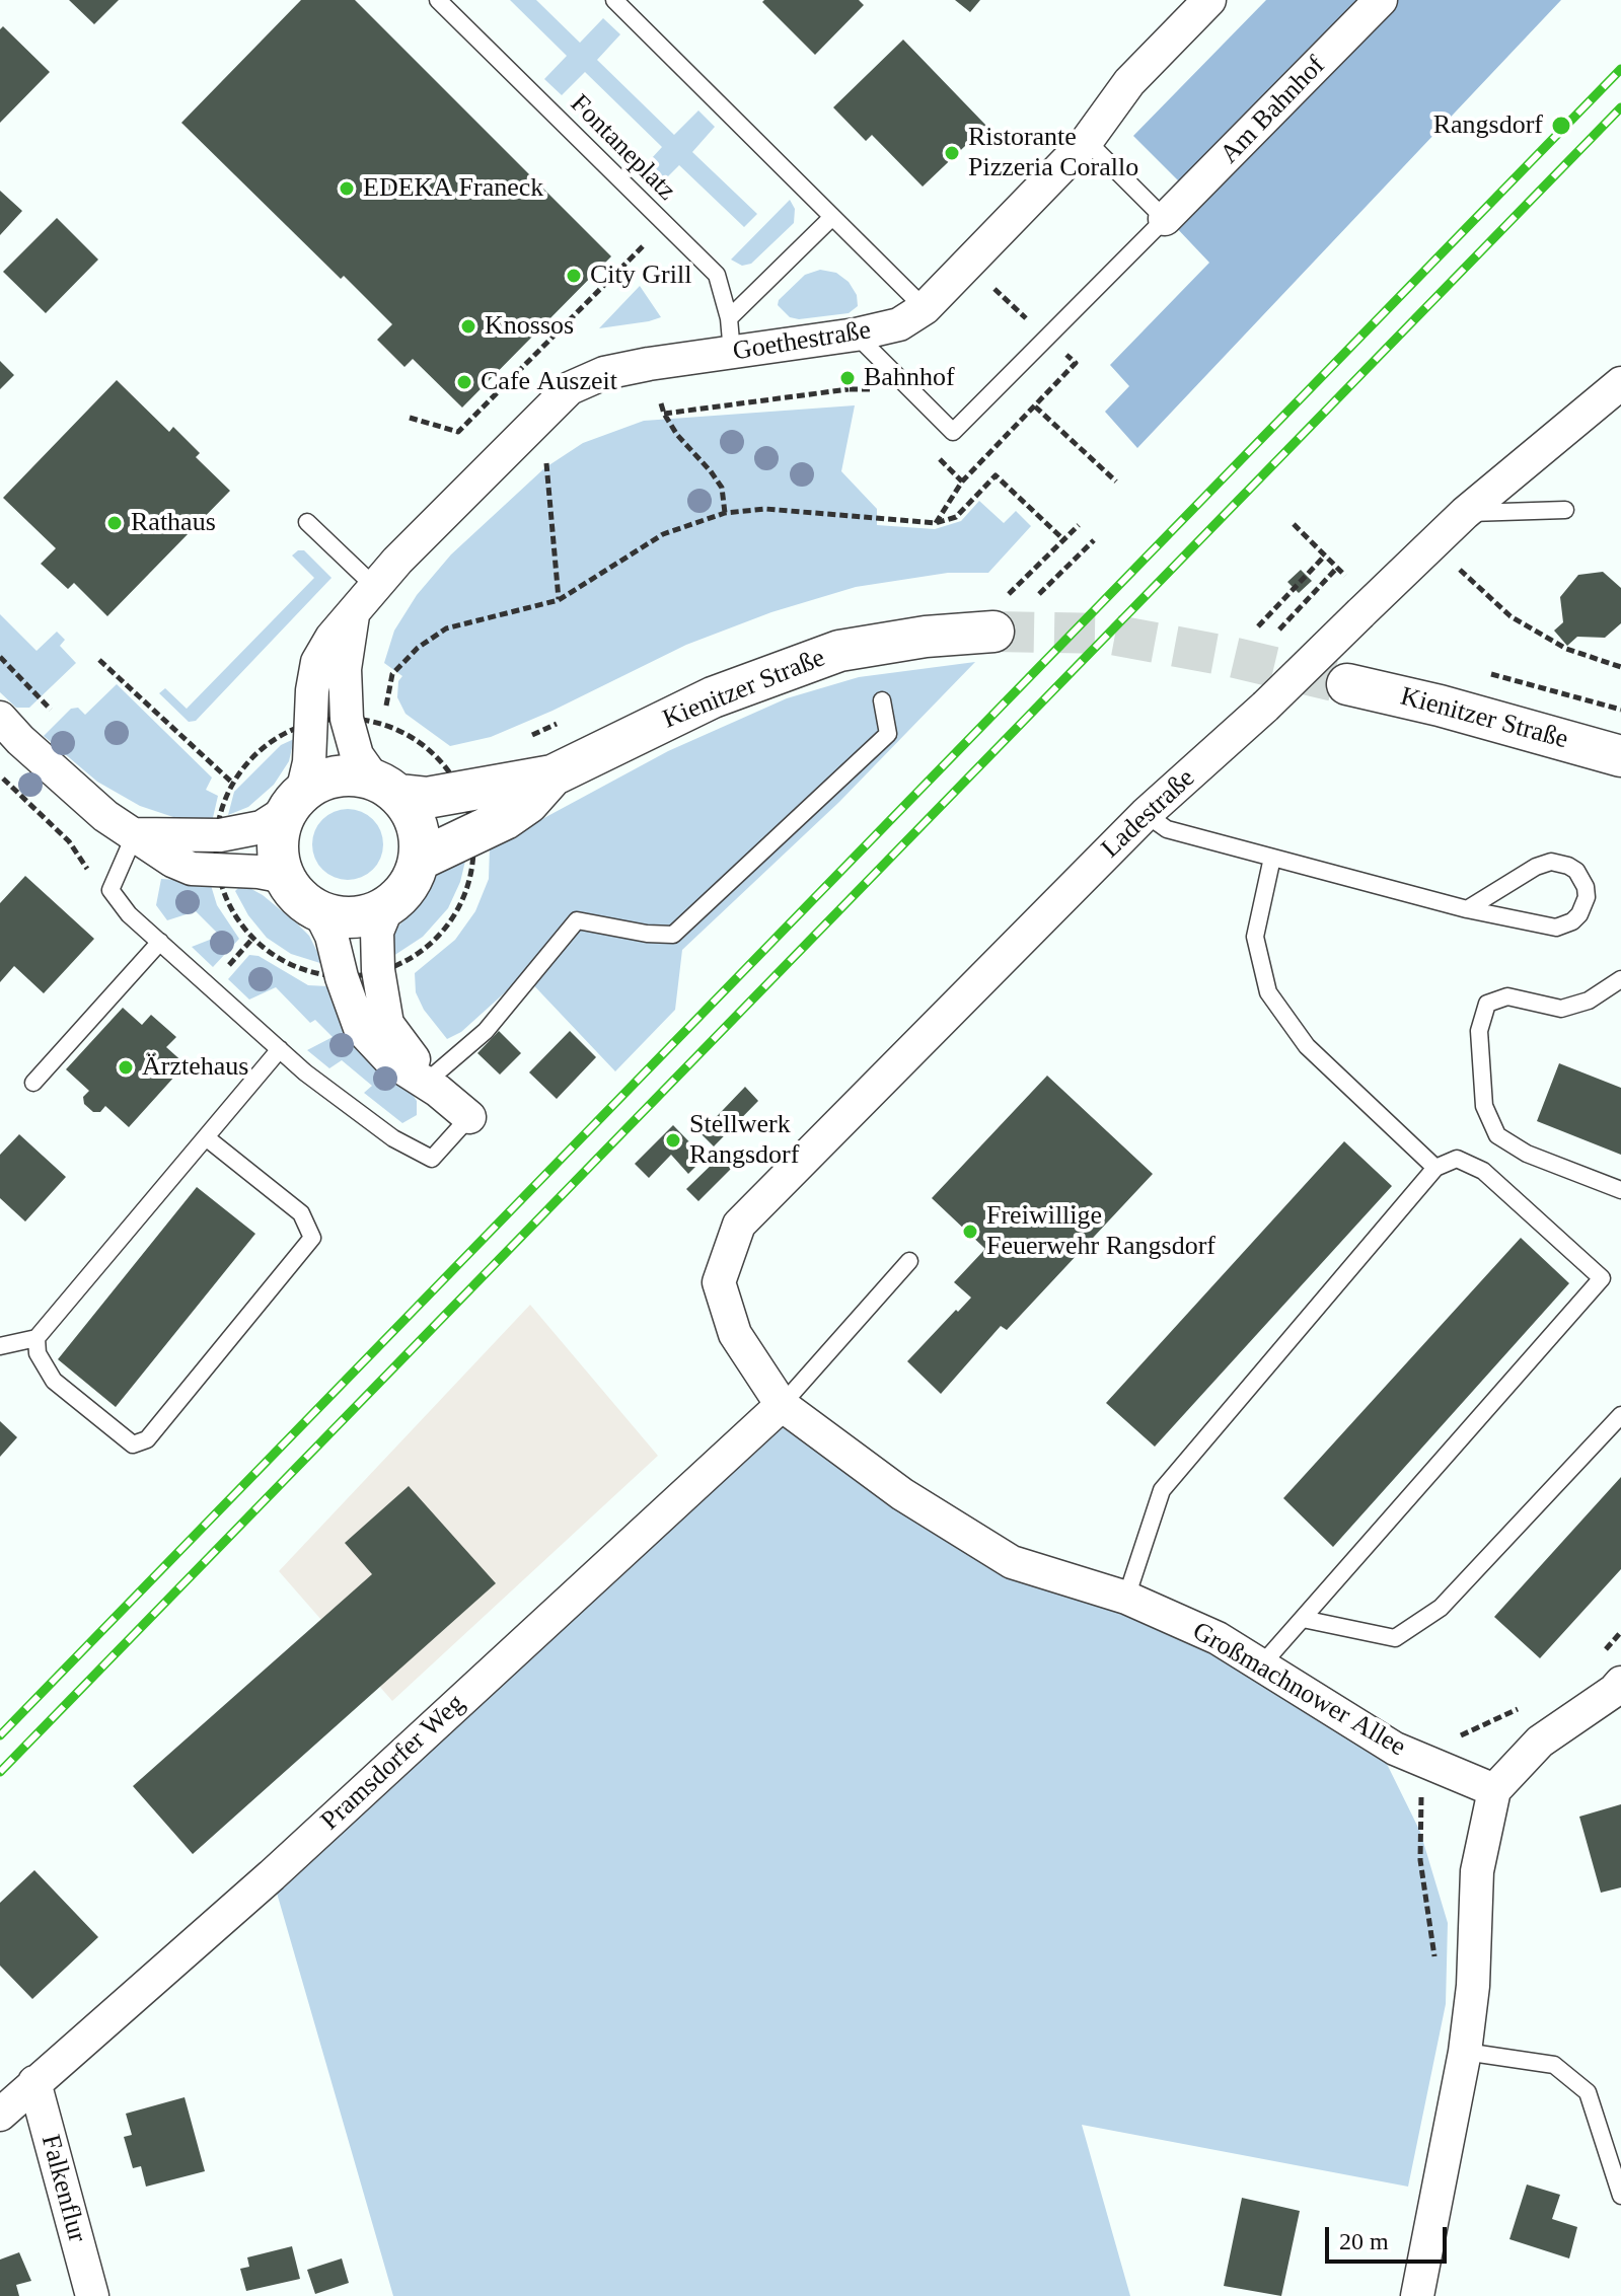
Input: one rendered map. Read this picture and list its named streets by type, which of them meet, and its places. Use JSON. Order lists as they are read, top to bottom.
{
  "streets": {
    "street": [
      "Am Bahnhof",
      "Goethestraße",
      "Kienitzer Straße",
      "Ladestraße",
      "Großmachnower Allee",
      "Pramsdorfer Weg",
      "Falkenflur"
    ],
    "lane": ["Fontaneplatz"]
  },
  "crossings": [
    ["Fontaneplatz", "Goethestraße"],
    ["Goethestraße", "Kienitzer Straße"],
    ["Ladestraße", "Großmachnower Allee"],
    ["Großmachnower Allee", "Pramsdorfer Weg"],
    ["Pramsdorfer Weg", "Falkenflur"]
  ],
  "places": [
    "Rangsdorf",
    "Ristorante Pizzeria Corallo",
    "EDEKA Franeck",
    "City Grill",
    "Knossos",
    "Bahnhof",
    "Cafe Auszeit",
    "Rathaus",
    "Ärztehaus",
    "Stellwerk Rangsdorf",
    "Freiwillige Feuerwehr Rangsdorf"
  ],
  "scale_bar": "20 m"
}
